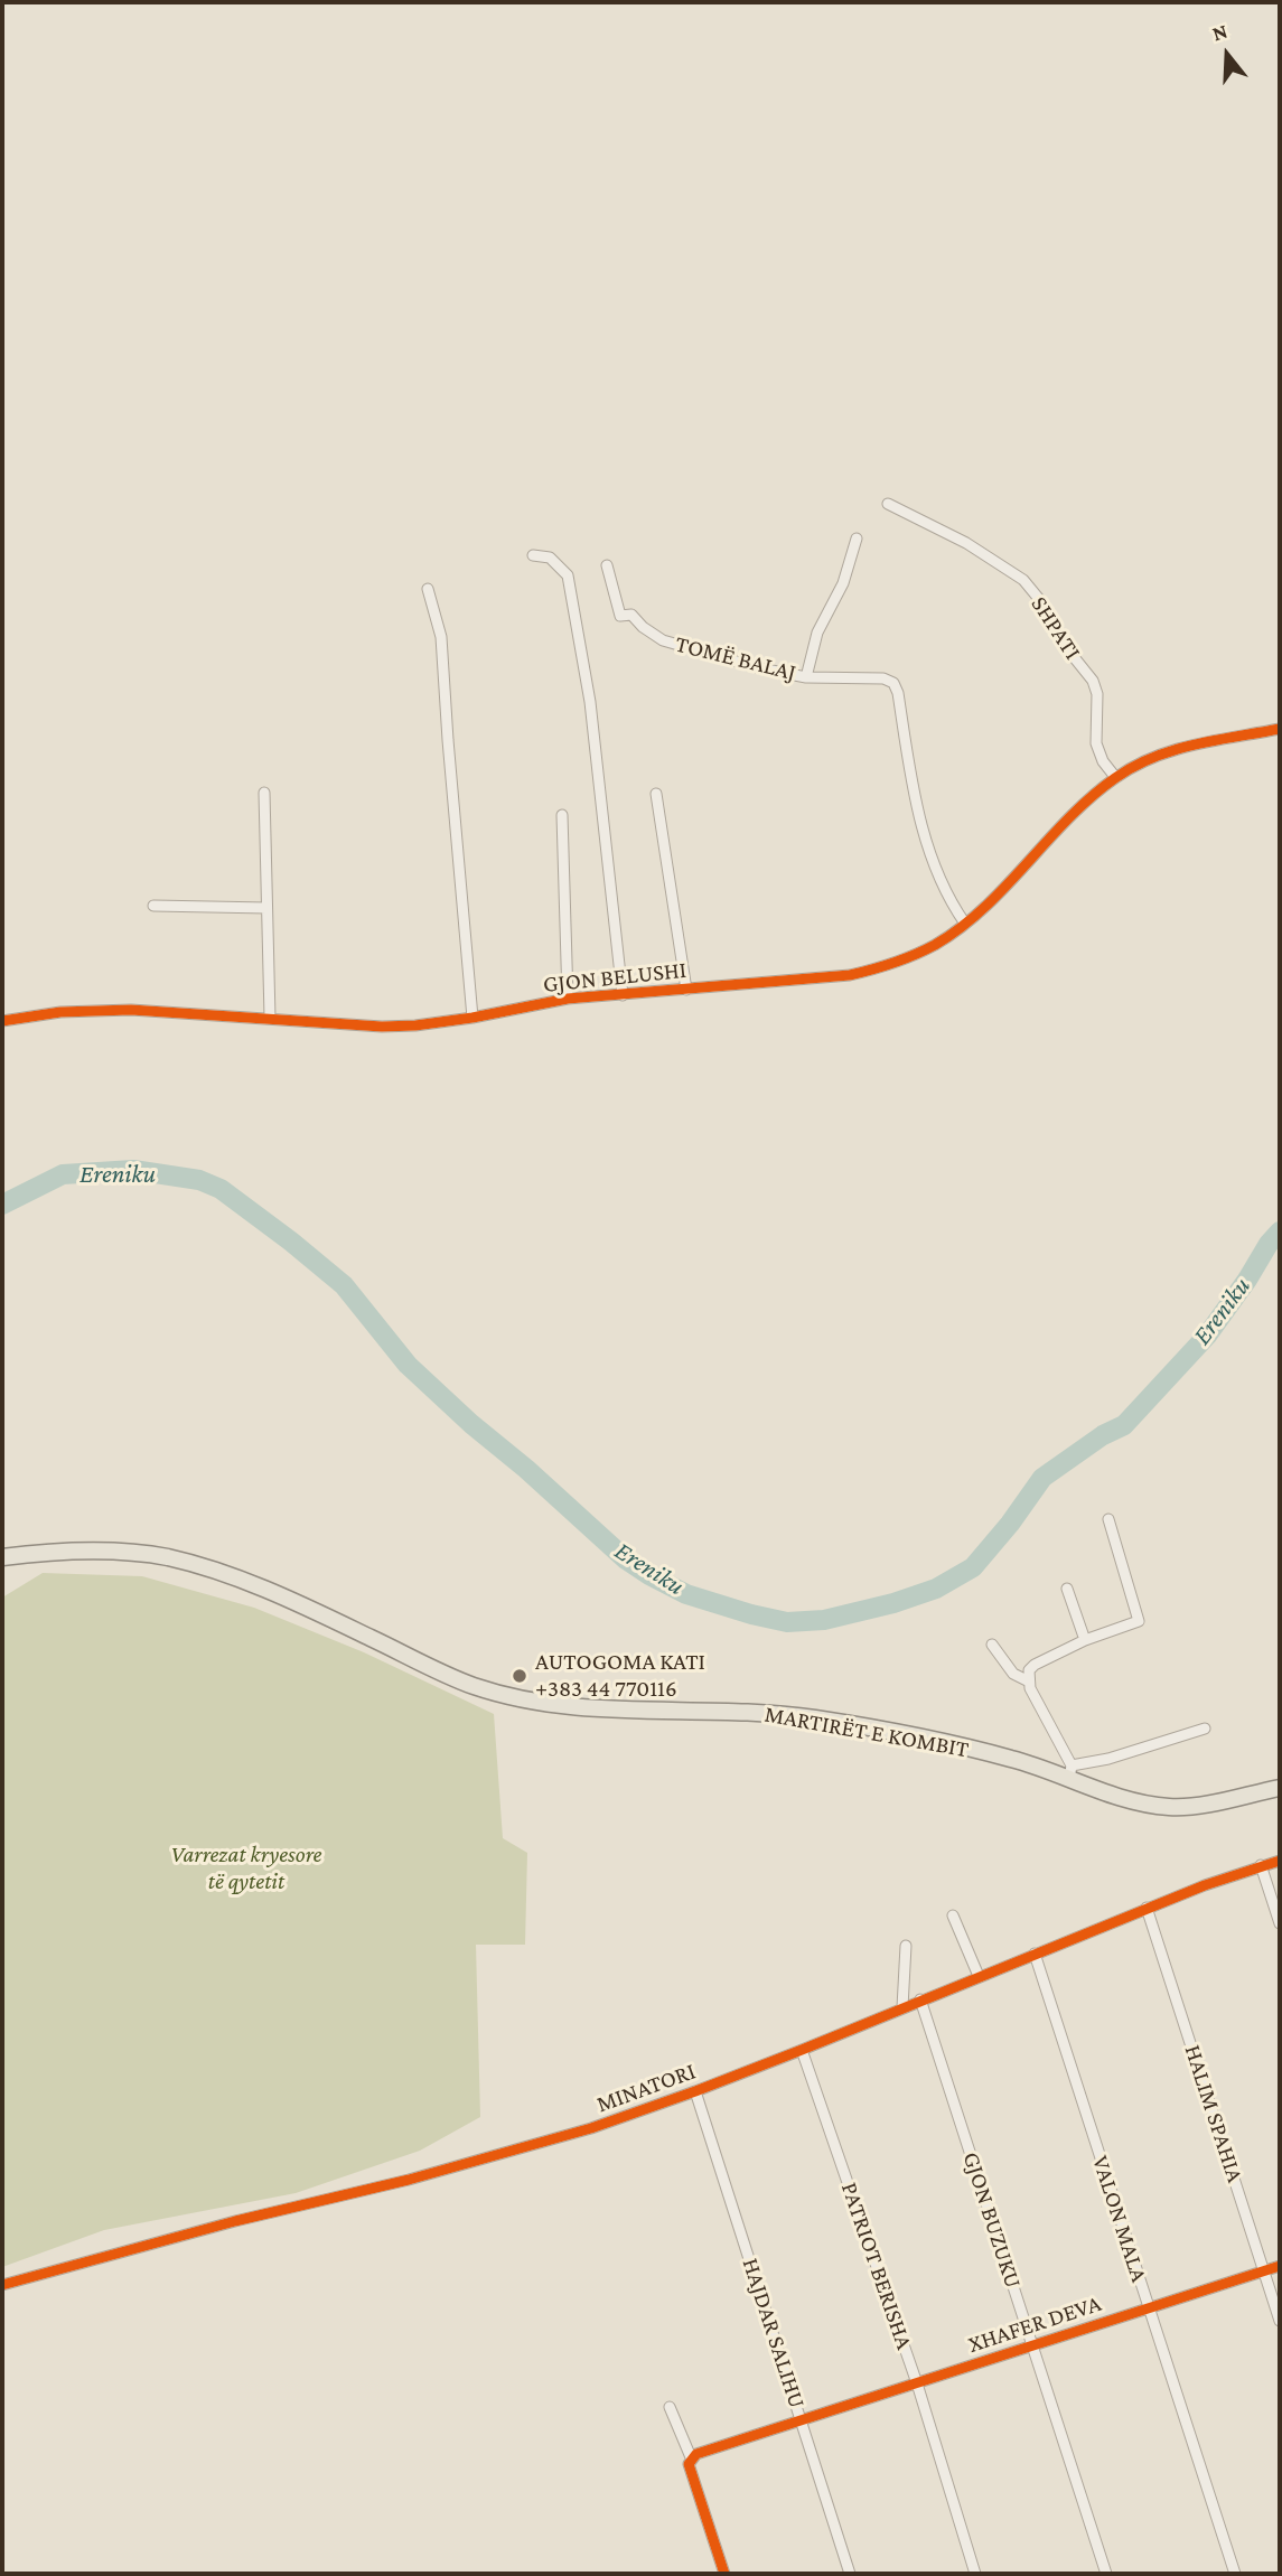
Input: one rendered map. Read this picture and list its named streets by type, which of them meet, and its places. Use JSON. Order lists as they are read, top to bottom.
{
  "streets": {
    "main road": ["MARTIRËT E KOMBIT"],
    "street": [
      "SHPATI",
      "TOMË BALAJ",
      "GJON BELUSHI",
      "MINATORI",
      "HALIM SPAHIA",
      "VALON MALA",
      "GJON BUZUKU",
      "PATRIOT BERISHA",
      "XHAFER DEVA",
      "HAJDAR SALIHU"
    ]
  },
  "crossings": [
    ["SHPATI", "GJON BELUSHI"],
    ["TOMË BALAJ", "GJON BELUSHI"],
    ["MINATORI", "HALIM SPAHIA"],
    ["MINATORI", "VALON MALA"],
    ["MINATORI", "GJON BUZUKU"],
    ["MINATORI", "PATRIOT BERISHA"],
    ["MINATORI", "HAJDAR SALIHU"],
    ["HALIM SPAHIA", "XHAFER DEVA"],
    ["VALON MALA", "XHAFER DEVA"],
    ["GJON BUZUKU", "XHAFER DEVA"],
    ["PATRIOT BERISHA", "XHAFER DEVA"],
    ["XHAFER DEVA", "HAJDAR SALIHU"]
  ],
  "water": ["Ereniku"],
  "parks": ["Varrezat kryesore të qytetit"],
  "places": ["AUTOGOMA KATI +383 44 770116"],
  "north": "top"
}
